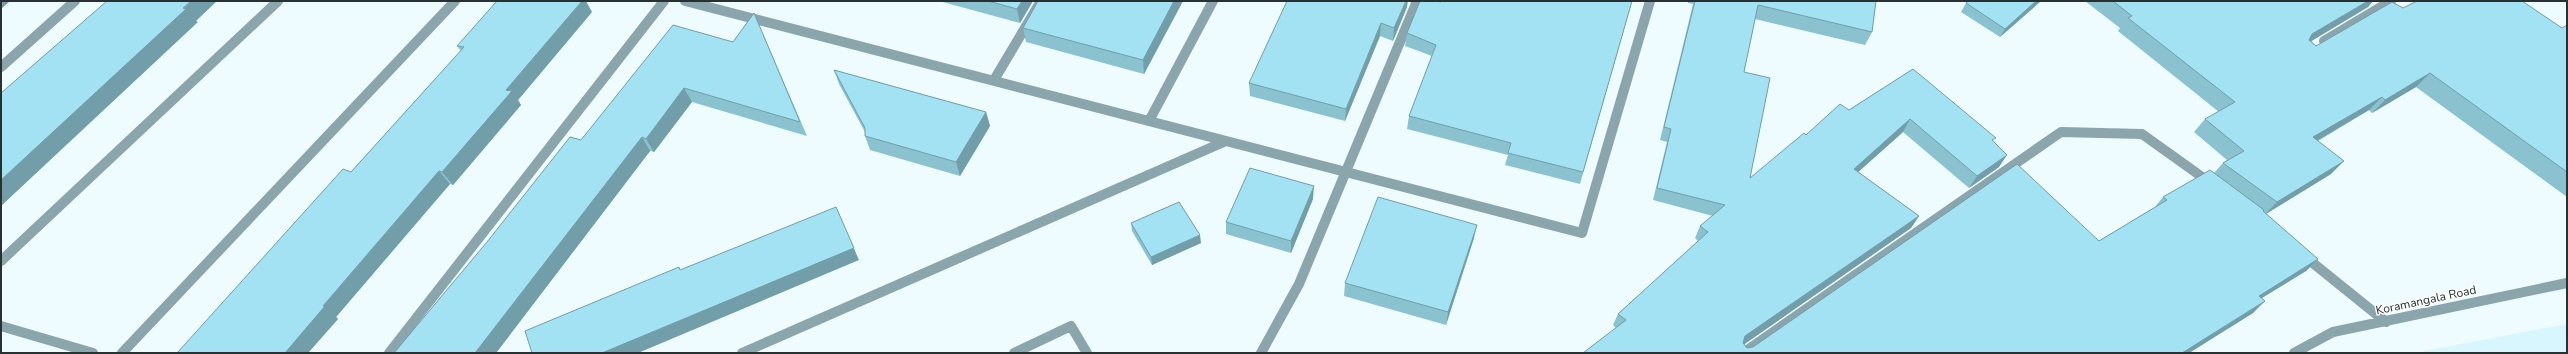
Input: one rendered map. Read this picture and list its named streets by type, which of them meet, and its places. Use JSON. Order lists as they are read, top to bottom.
{
  "streets": {
    "street": ["Koramangala Road"]
  }
}
